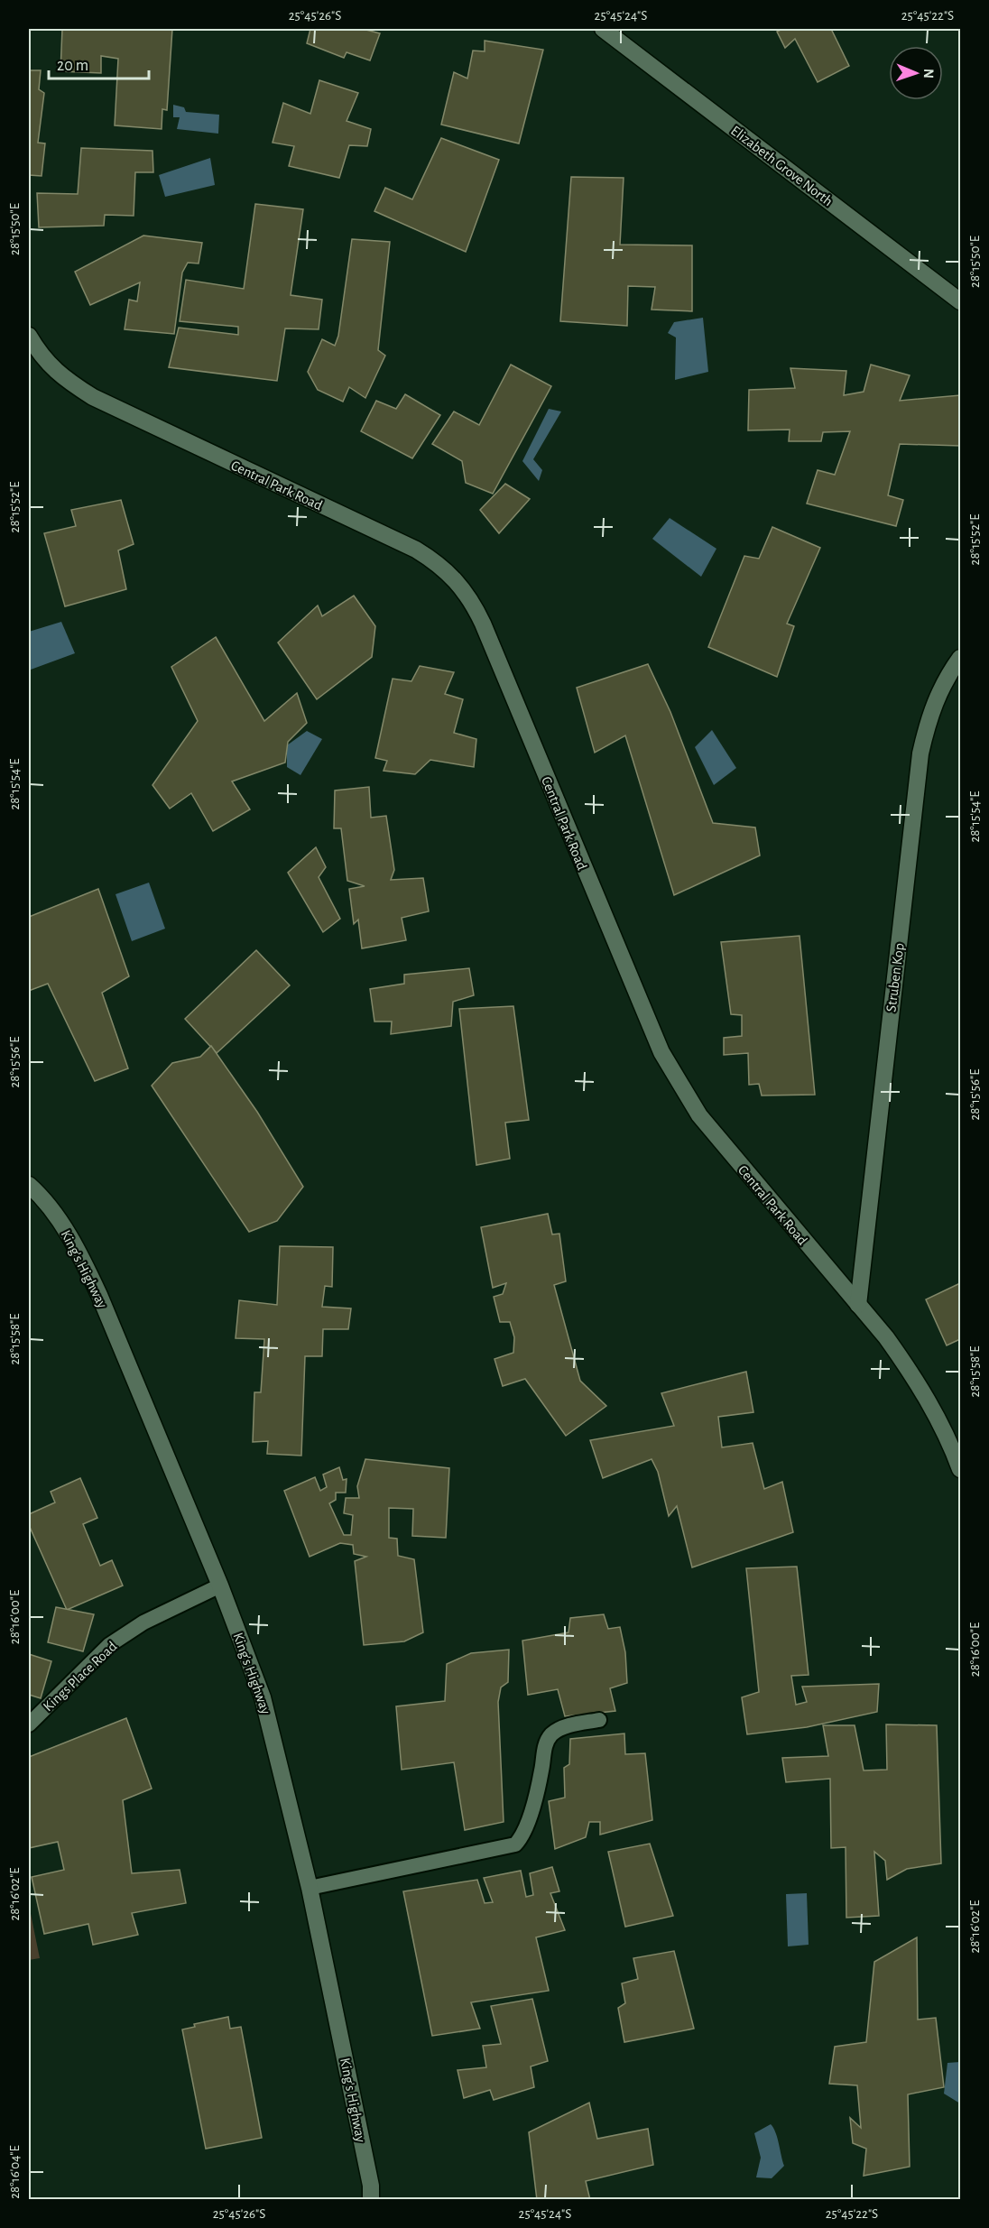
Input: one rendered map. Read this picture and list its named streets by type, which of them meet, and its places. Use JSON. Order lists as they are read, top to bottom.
{
  "streets": {
    "street": [
      "Elizabeth Grove North",
      "Central Park Road",
      "Struben Kop",
      "King's Highway"
    ],
    "lane": ["Kings Place Road"]
  },
  "crossings": [
    ["Central Park Road", "Struben Kop"],
    ["King's Highway", "Kings Place Road"]
  ],
  "scale_bar": "20 m",
  "north": "right",
  "coordinates": [
    "25°45'26\"S",
    "25°45'24\"S",
    "25°45'22\"S",
    "28°15'50\"E",
    "28°15'52\"E",
    "28°15'54\"E",
    "28°15'56\"E",
    "28°15'58\"E",
    "28°16'00\"E",
    "28°16'02\"E",
    "28°16'04\"E"
  ]
}
